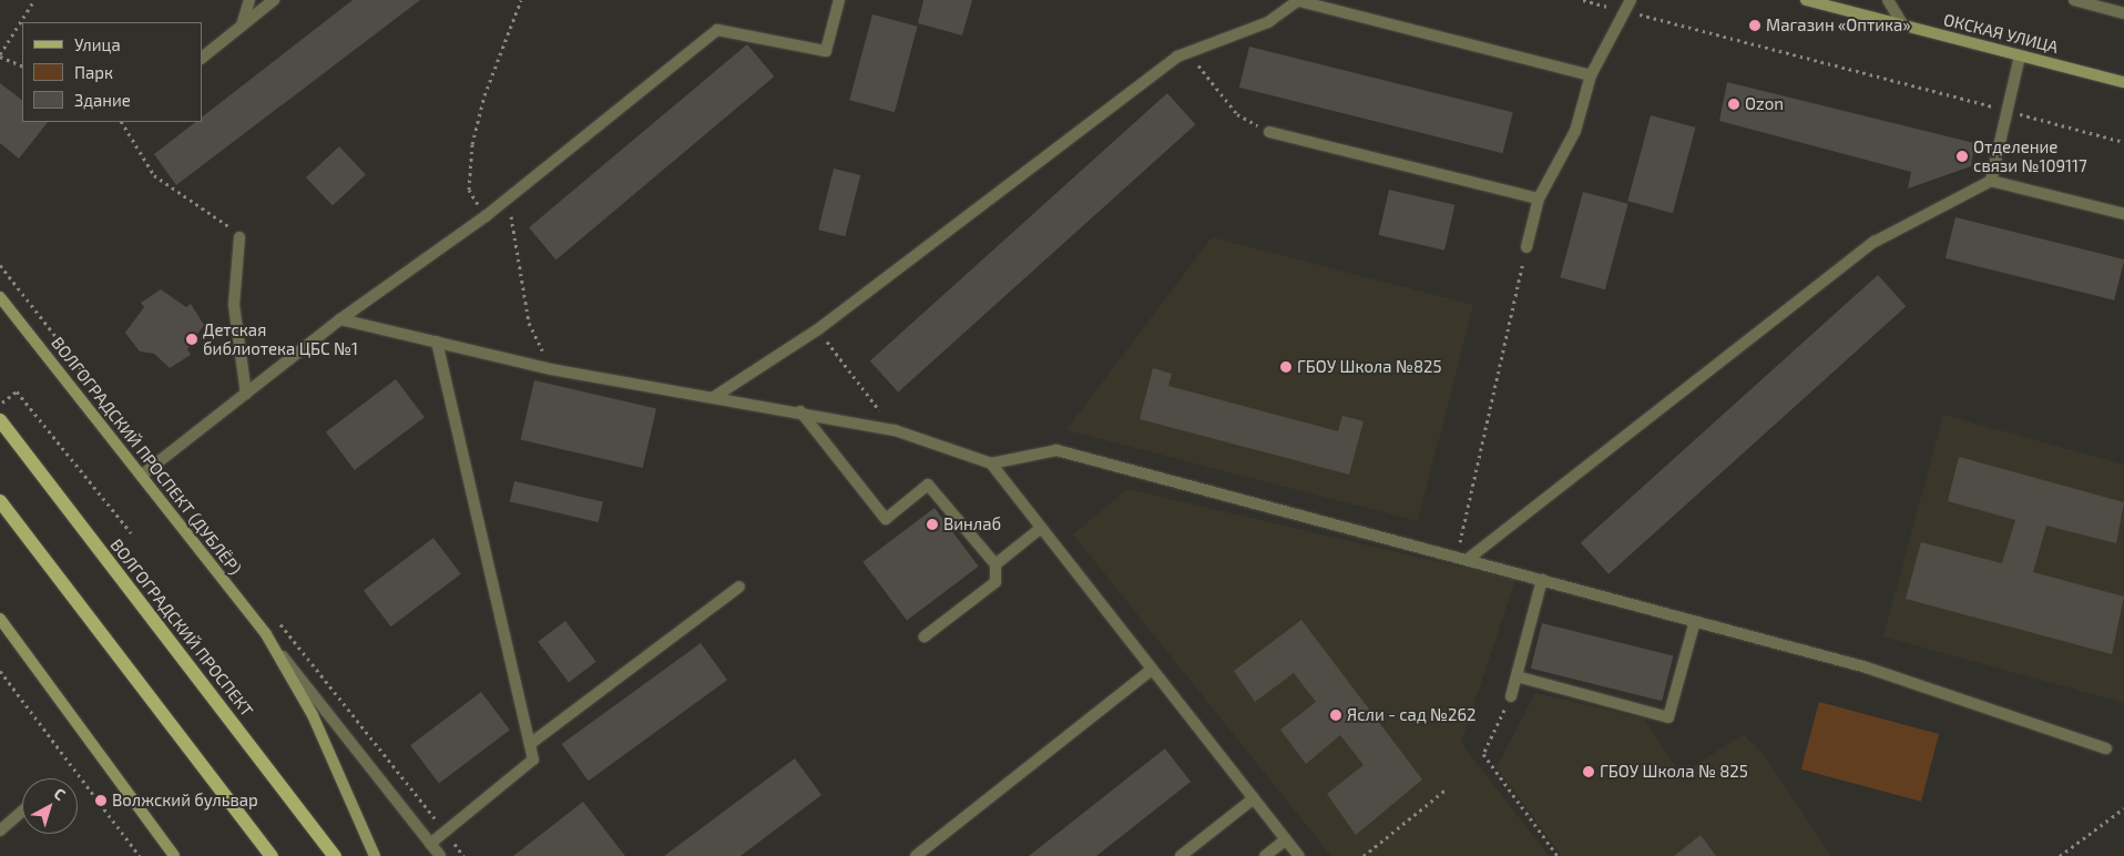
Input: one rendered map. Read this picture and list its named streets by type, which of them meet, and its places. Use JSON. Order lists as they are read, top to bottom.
{
  "streets": {
    "main road": ["ОКСКАЯ УЛИЦА", "ВОЛГОГРАДСКИЙ ПРОСПЕКТ (ДУБЛЁР)", "ВОЛГОГРАДСКИЙ ПРОСПЕКТ"]
  },
  "places": [
    "Магазин «Оптика»",
    "Ozon",
    "Отделение связи №109117",
    "Детская библиотека ЦБС №1",
    "ГБОУ Школа №825",
    "Винлаб",
    "Ясли - сад №262",
    "ГБОУ Школа № 825",
    "Волжский бульвар"
  ],
  "legend": ["Улица", "Парк", "Здание"],
  "north": "top right"
}
